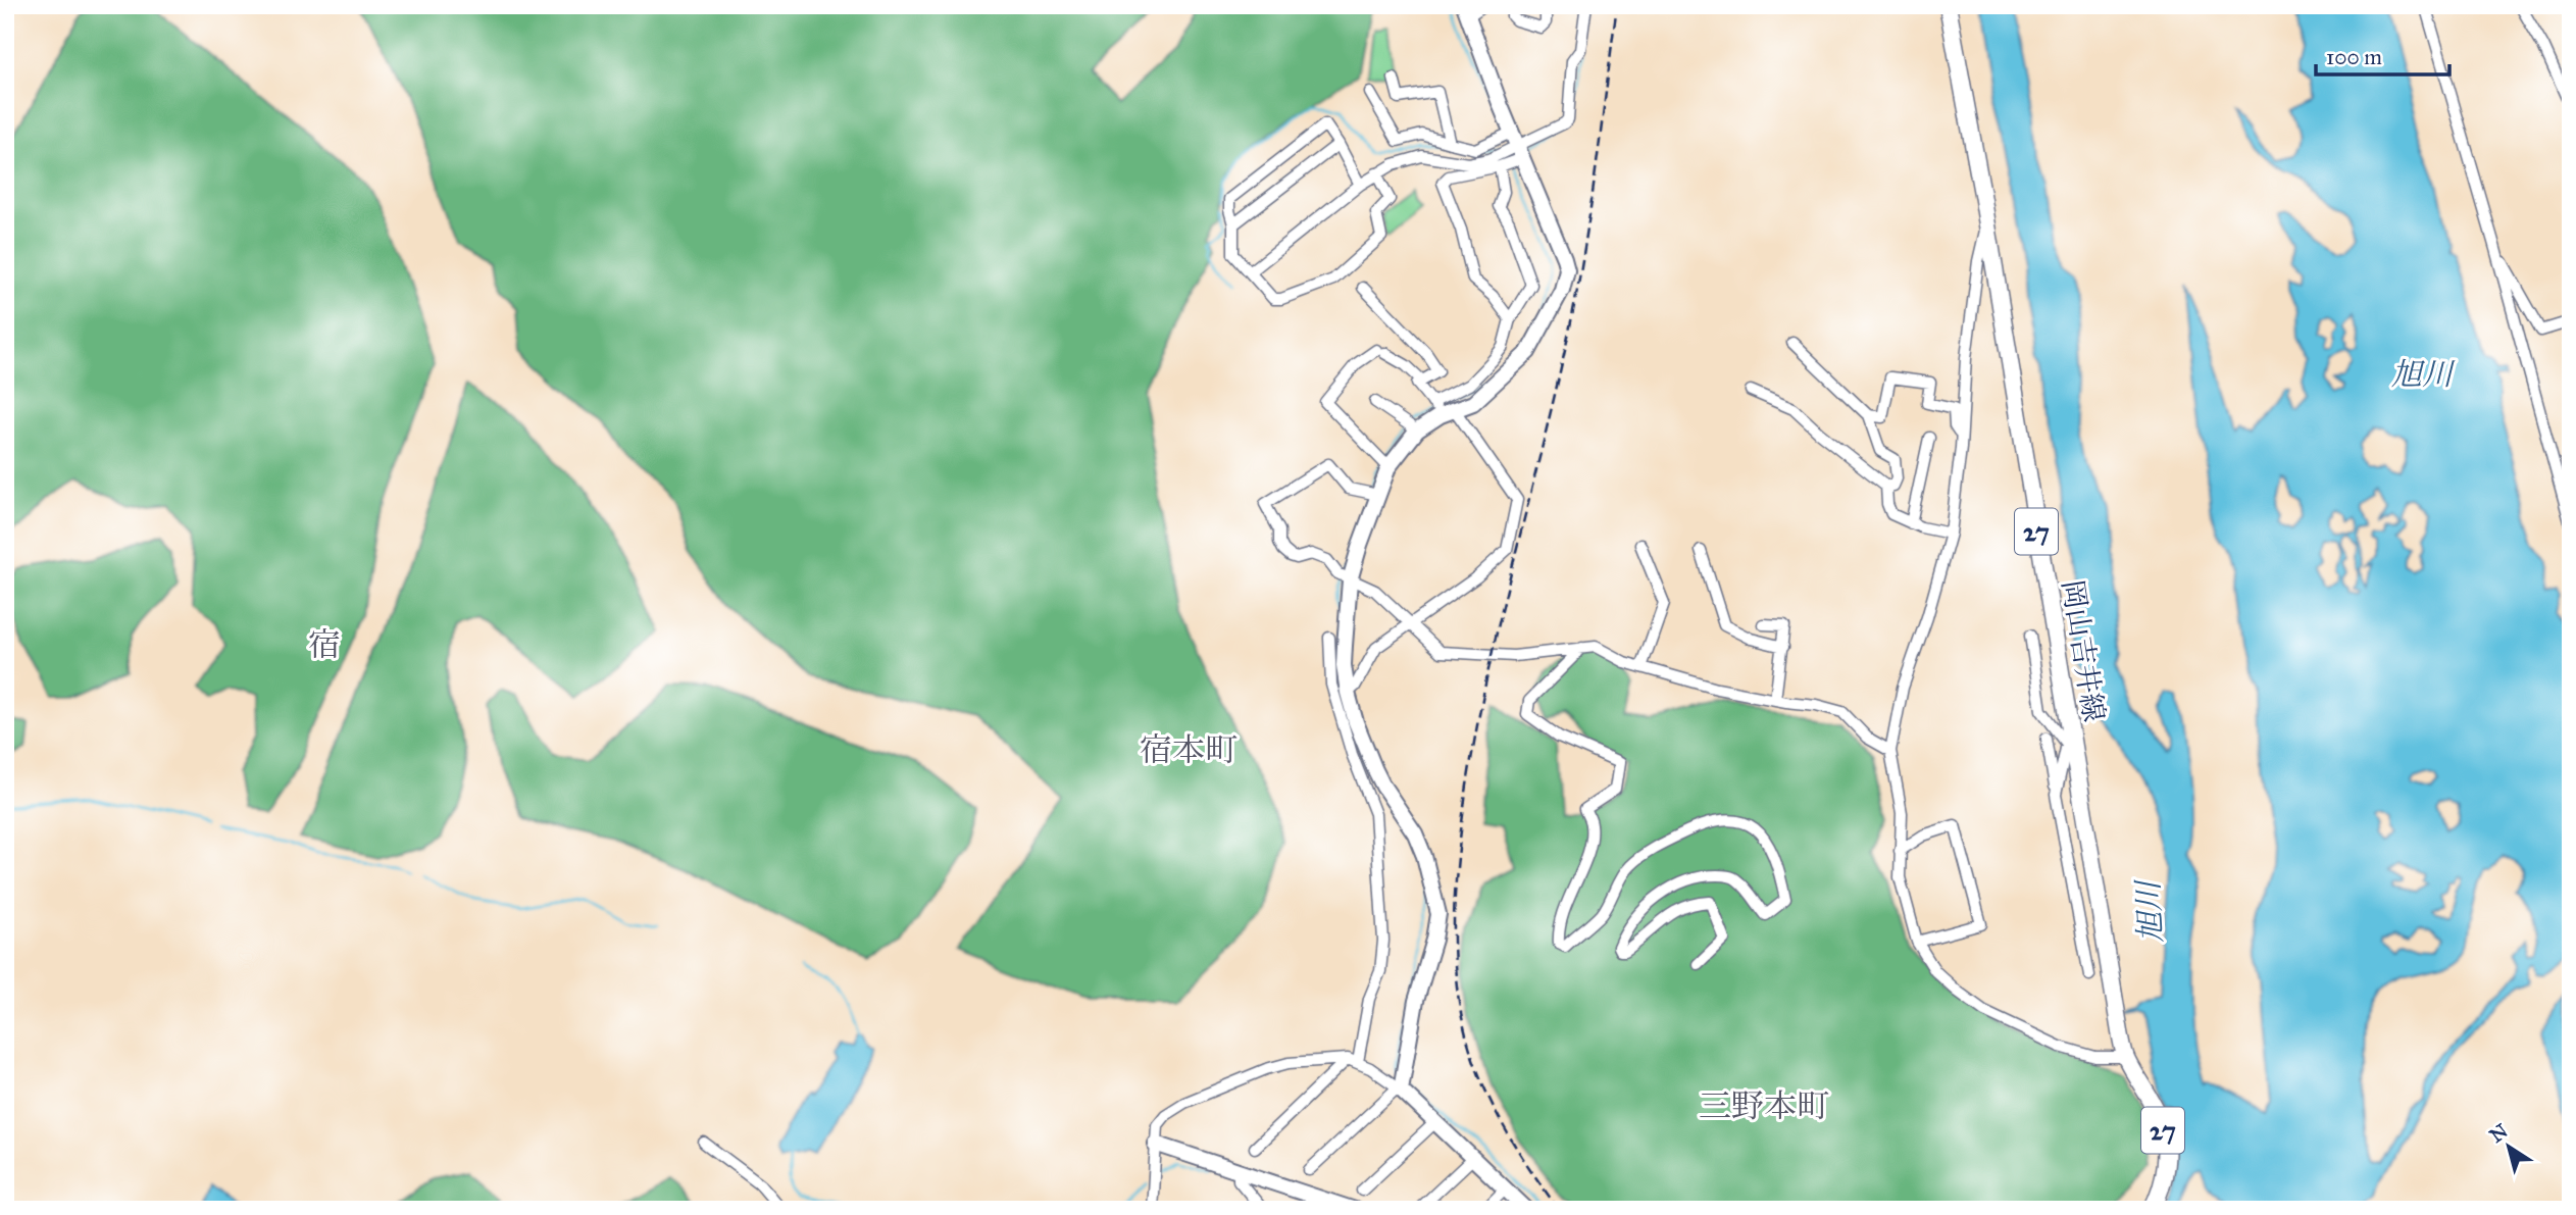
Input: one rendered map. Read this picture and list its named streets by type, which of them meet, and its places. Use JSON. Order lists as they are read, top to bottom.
{
  "streets": {
    "main road": ["27", "岡山吉井線"]
  },
  "districts": ["宿", "宿本町", "三野本町"],
  "water": ["旭川"],
  "scale_bar": "100 m",
  "north": "top left"
}
